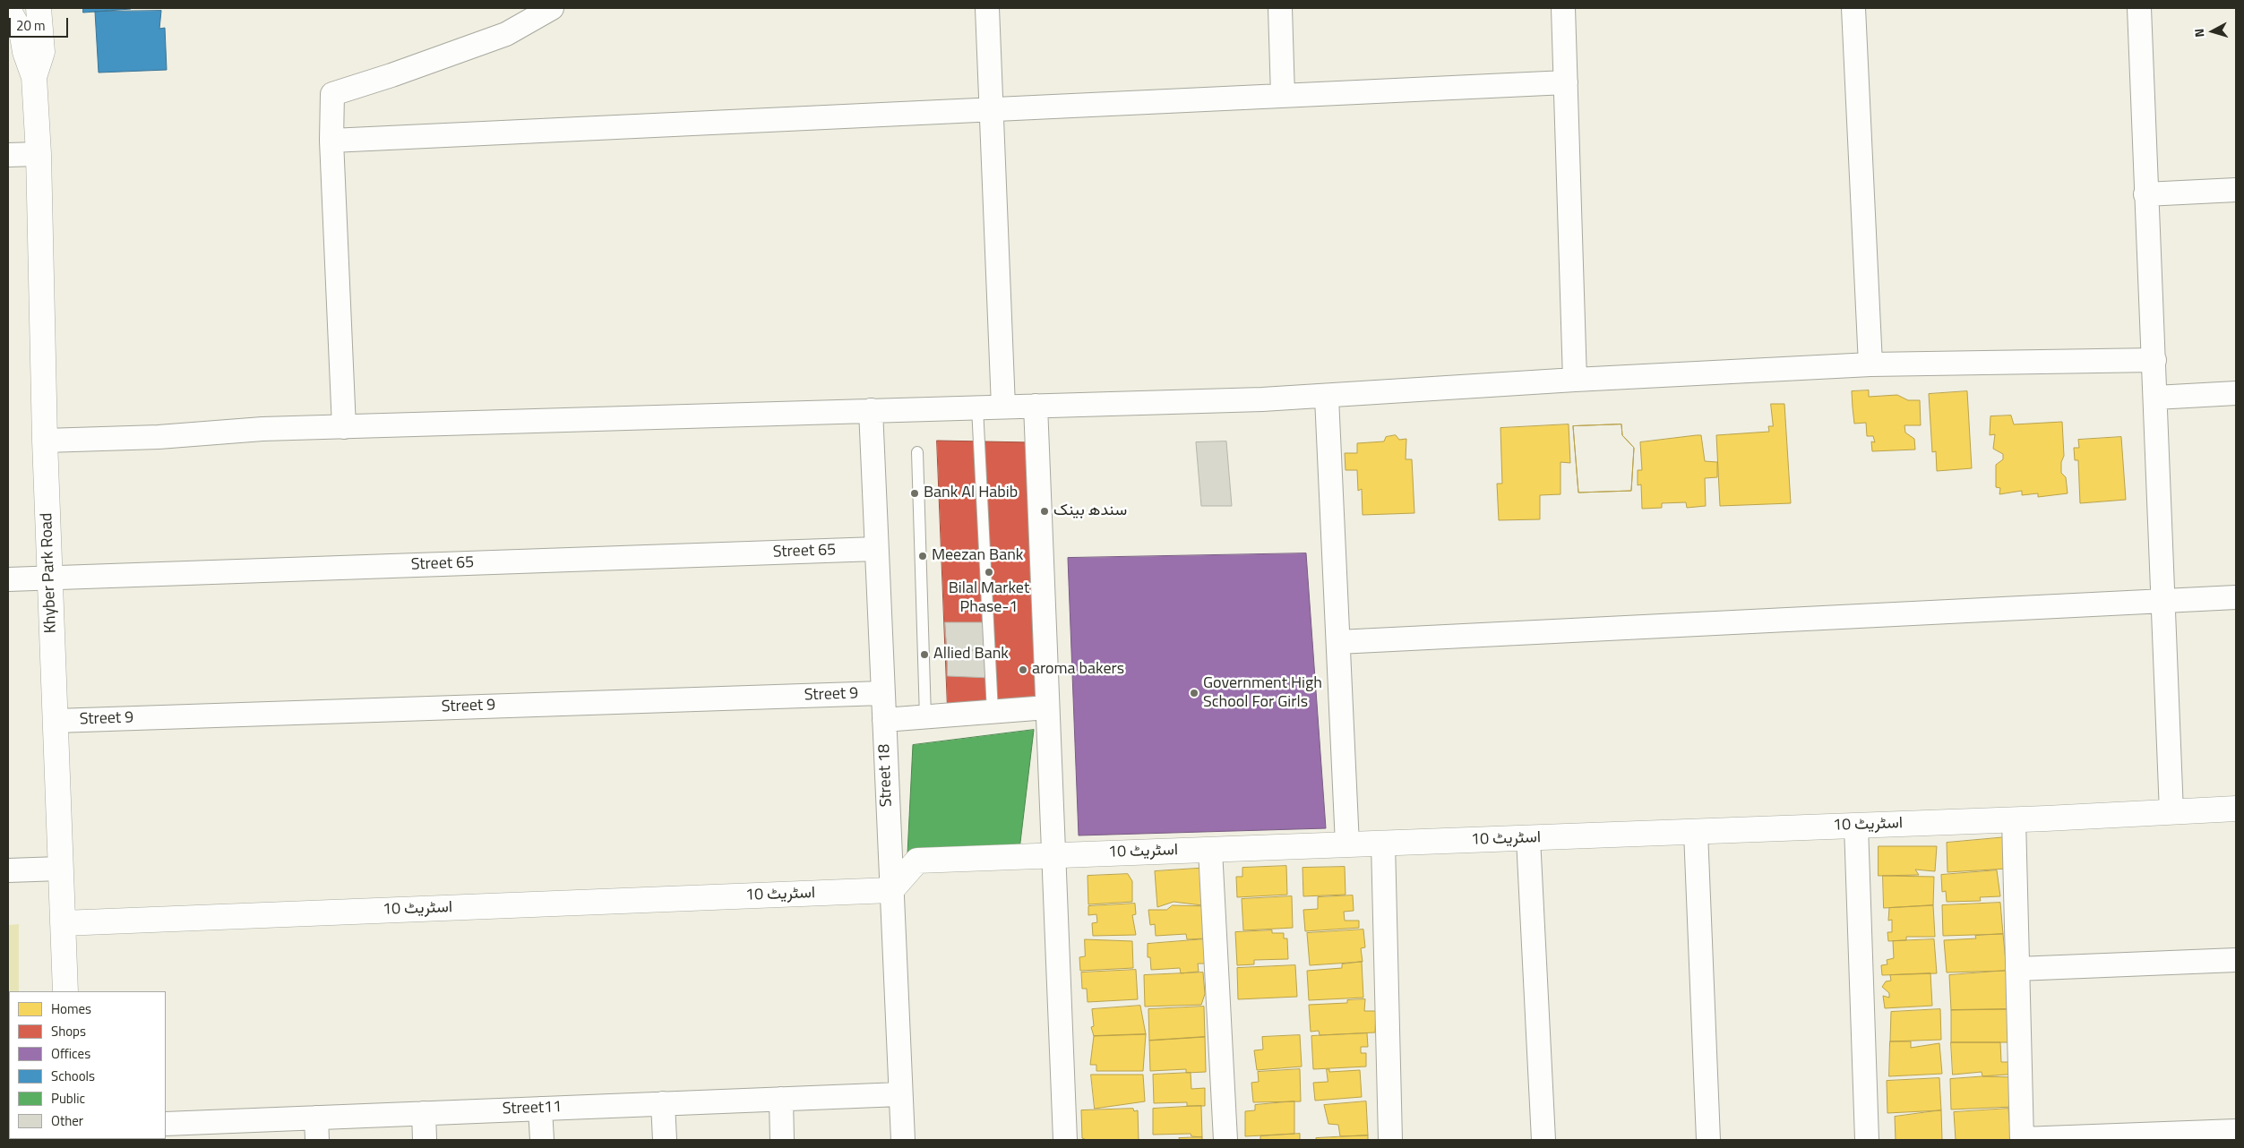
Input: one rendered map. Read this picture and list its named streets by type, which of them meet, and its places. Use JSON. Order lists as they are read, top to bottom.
{
  "streets": {
    "street": [
      "Street 65",
      "Khyber Park Road",
      "Street 9",
      "Street 18",
      "اسٹریٹ 10",
      "Street11"
    ]
  },
  "crossings": [
    ["Street 65", "Khyber Park Road"],
    ["Street 65", "Street 18"],
    ["Khyber Park Road", "Street 9"],
    ["Khyber Park Road", "اسٹریٹ 10"],
    ["Street 9", "Street 18"],
    ["Street 18", "اسٹریٹ 10"],
    ["Street 18", "Street11"]
  ],
  "places": [
    "Bank Al Habib",
    "سندھ بینک",
    "Meezan Bank",
    "Bilal Market Phase-1",
    "Allied Bank",
    "aroma bakers",
    "Government High School For Girls"
  ],
  "legend": [
    "Homes",
    "Shops",
    "Offices",
    "Schools",
    "Public",
    "Other"
  ],
  "scale_bar": "20 m",
  "north": "left"
}
